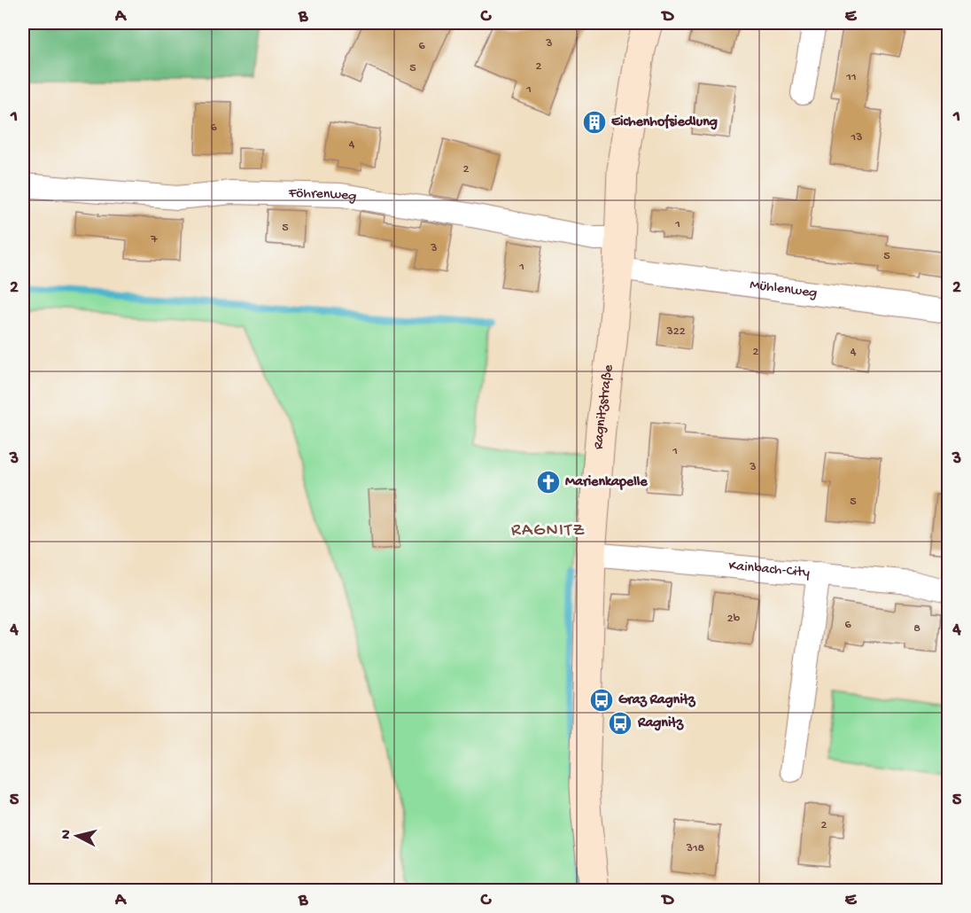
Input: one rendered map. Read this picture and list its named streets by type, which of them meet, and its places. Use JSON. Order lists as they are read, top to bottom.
{
  "streets": {
    "main road": ["Ragnitzstraße"],
    "street": ["Föhrenweg", "Mühlenweg", "Kainbach-City"]
  },
  "crossings": [
    ["Föhrenweg", "Ragnitzstraße"],
    ["Mühlenweg", "Ragnitzstraße"],
    ["Ragnitzstraße", "Kainbach-City"]
  ],
  "districts": ["RAGNITZ"],
  "places": {
    "building": ["Eichenhofsiedlung"],
    "church": ["Marienkapelle"],
    "bus stop": ["Graz Ragnitz", "Ragnitz"]
  },
  "house_numbers": [
    "3",
    "6",
    "2",
    "5",
    "11",
    "1",
    "6",
    "13",
    "4",
    "2",
    "1",
    "5",
    "7",
    "3",
    "5",
    "1",
    "322",
    "2",
    "4",
    "1",
    "3",
    "5",
    "2b",
    "6",
    "8",
    "2",
    "318"
  ],
  "north": "left",
  "grid": {
    "columns": [
      "A",
      "B",
      "C",
      "D",
      "E"
    ],
    "rows": [
      "1",
      "2",
      "3",
      "4",
      "5"
    ]
  }
}
